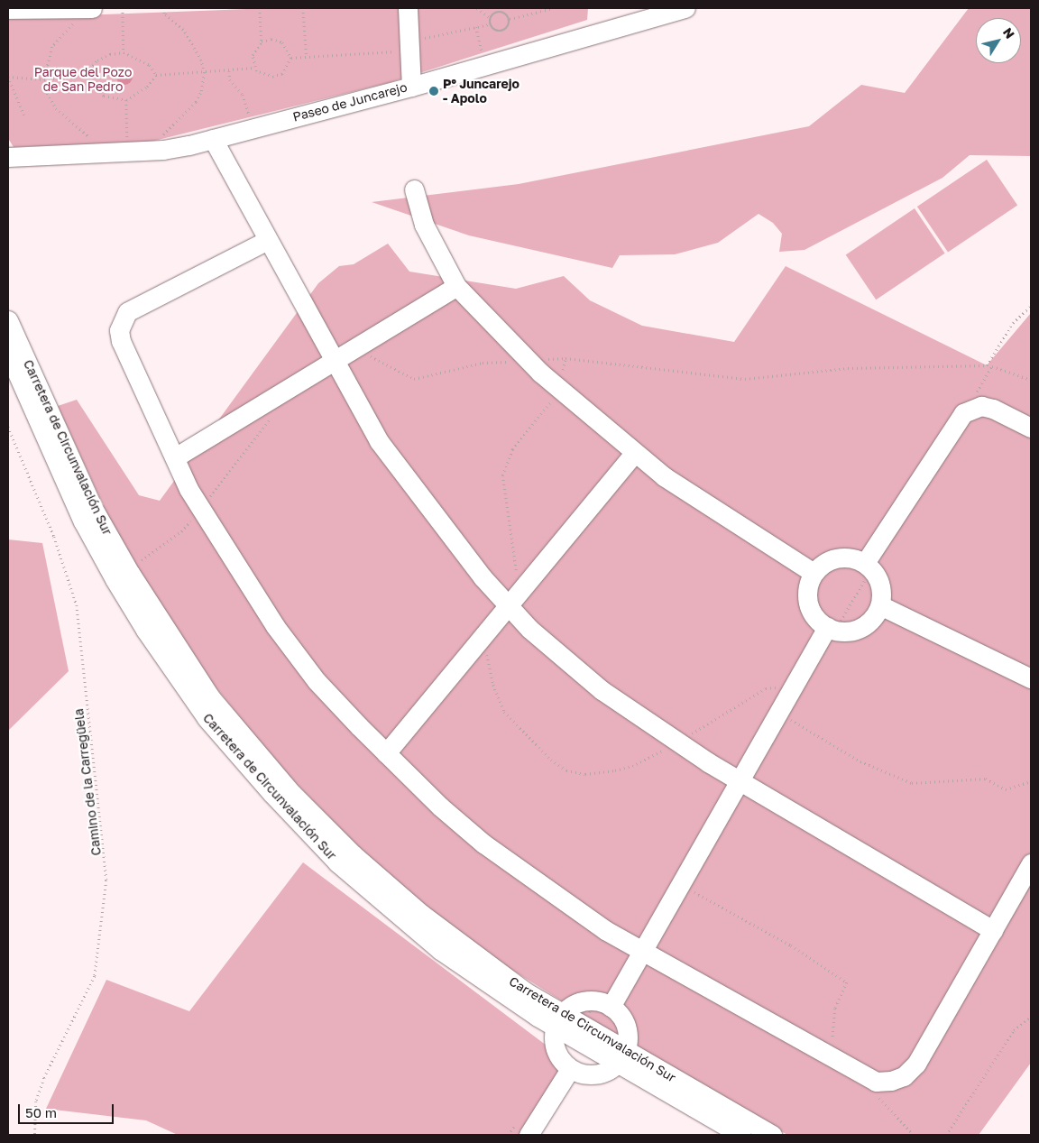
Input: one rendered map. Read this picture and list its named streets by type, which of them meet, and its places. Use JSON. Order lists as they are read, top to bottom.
{
  "streets": {
    "street": ["Paseo de Juncarejo", "Carretera de Circunvalación Sur"],
    "path": ["Camino de la Carregüela"]
  },
  "parks": ["Parque del Pozo de San Pedro"],
  "places": ["Pº Juncarejo - Apolo"],
  "scale_bar": "50 m",
  "north": "top right"
}
